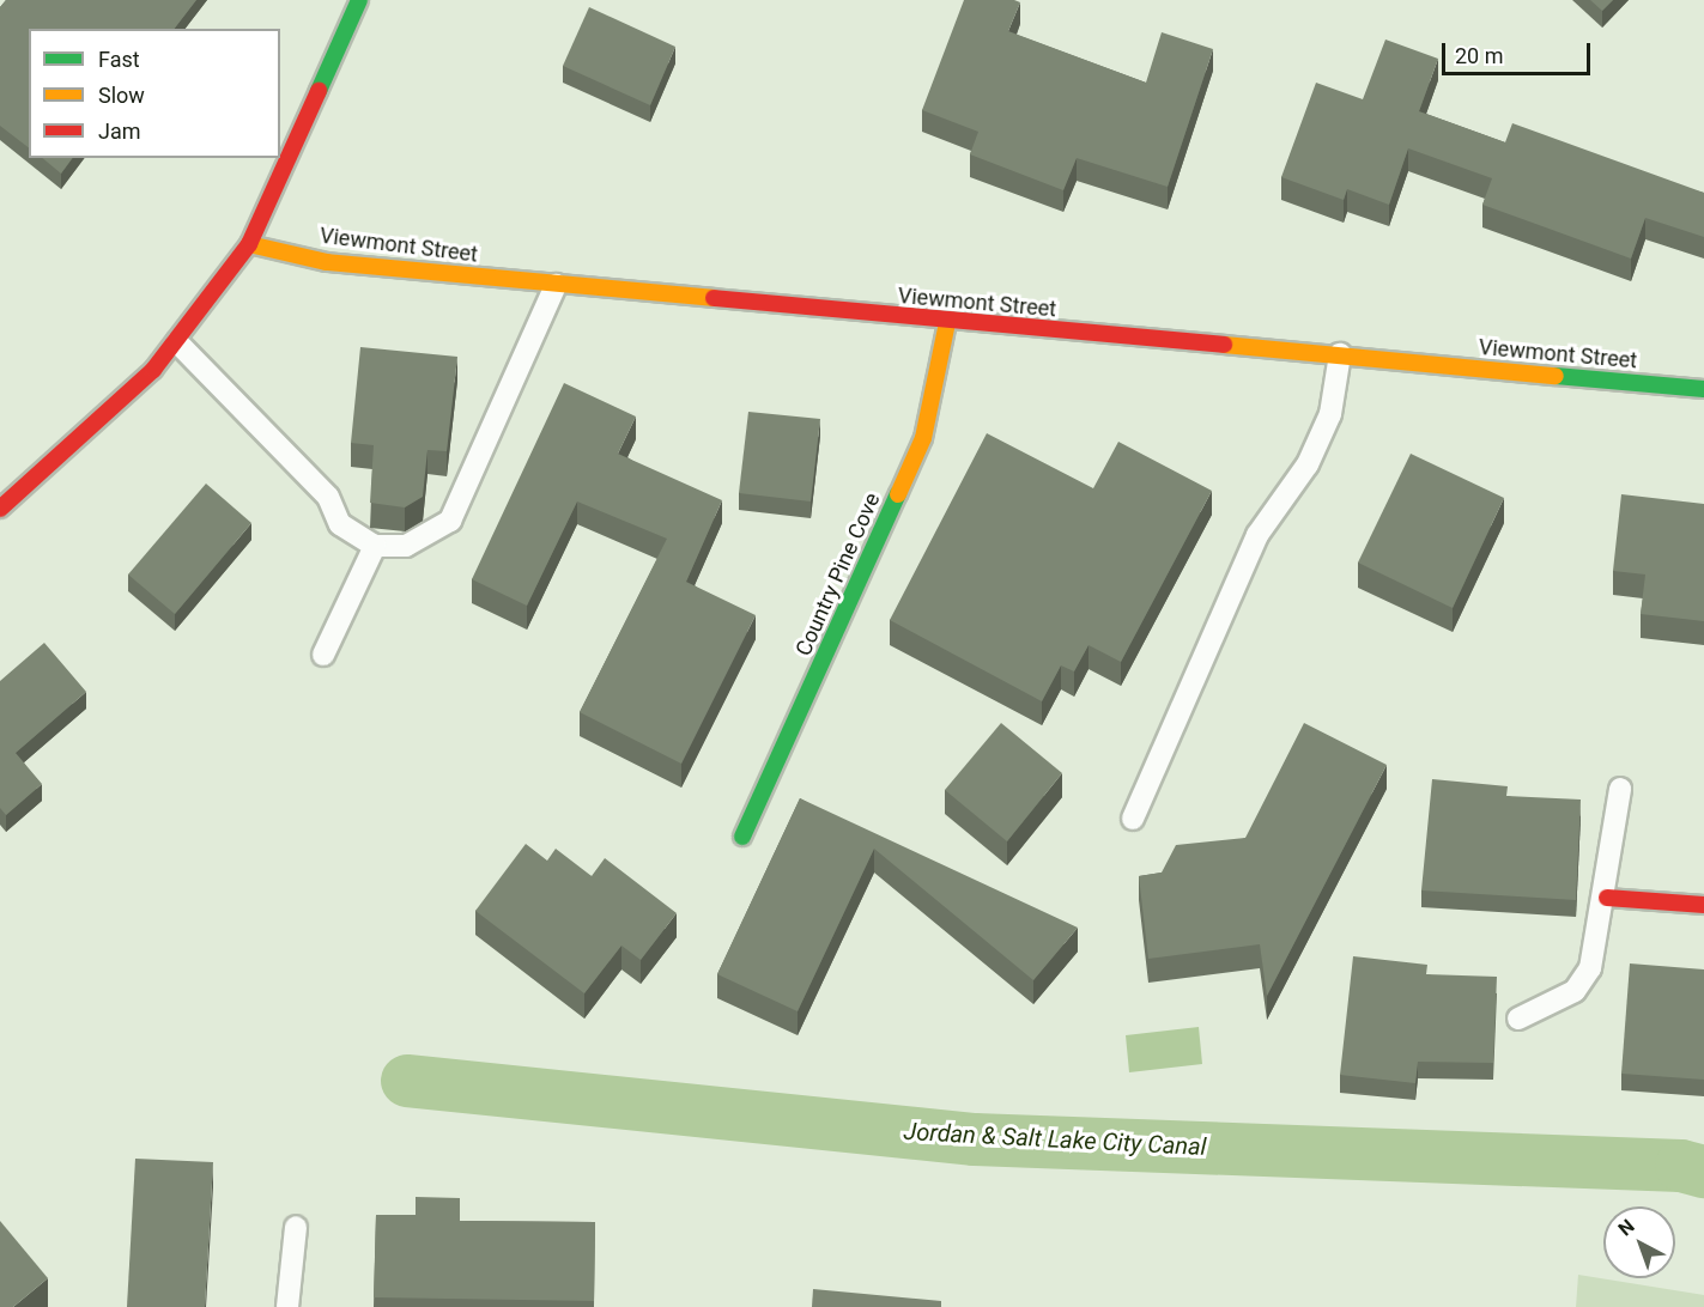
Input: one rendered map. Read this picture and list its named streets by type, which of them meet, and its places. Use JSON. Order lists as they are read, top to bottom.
{
  "streets": {
    "street": ["Viewmont Street", "Country Pine Cove"]
  },
  "crossings": [
    ["Viewmont Street", "Country Pine Cove"]
  ],
  "water": ["Jordan & Salt Lake City Canal"],
  "legend": ["Fast", "Slow", "Jam"],
  "scale_bar": "20 m",
  "north": "top left"
}
